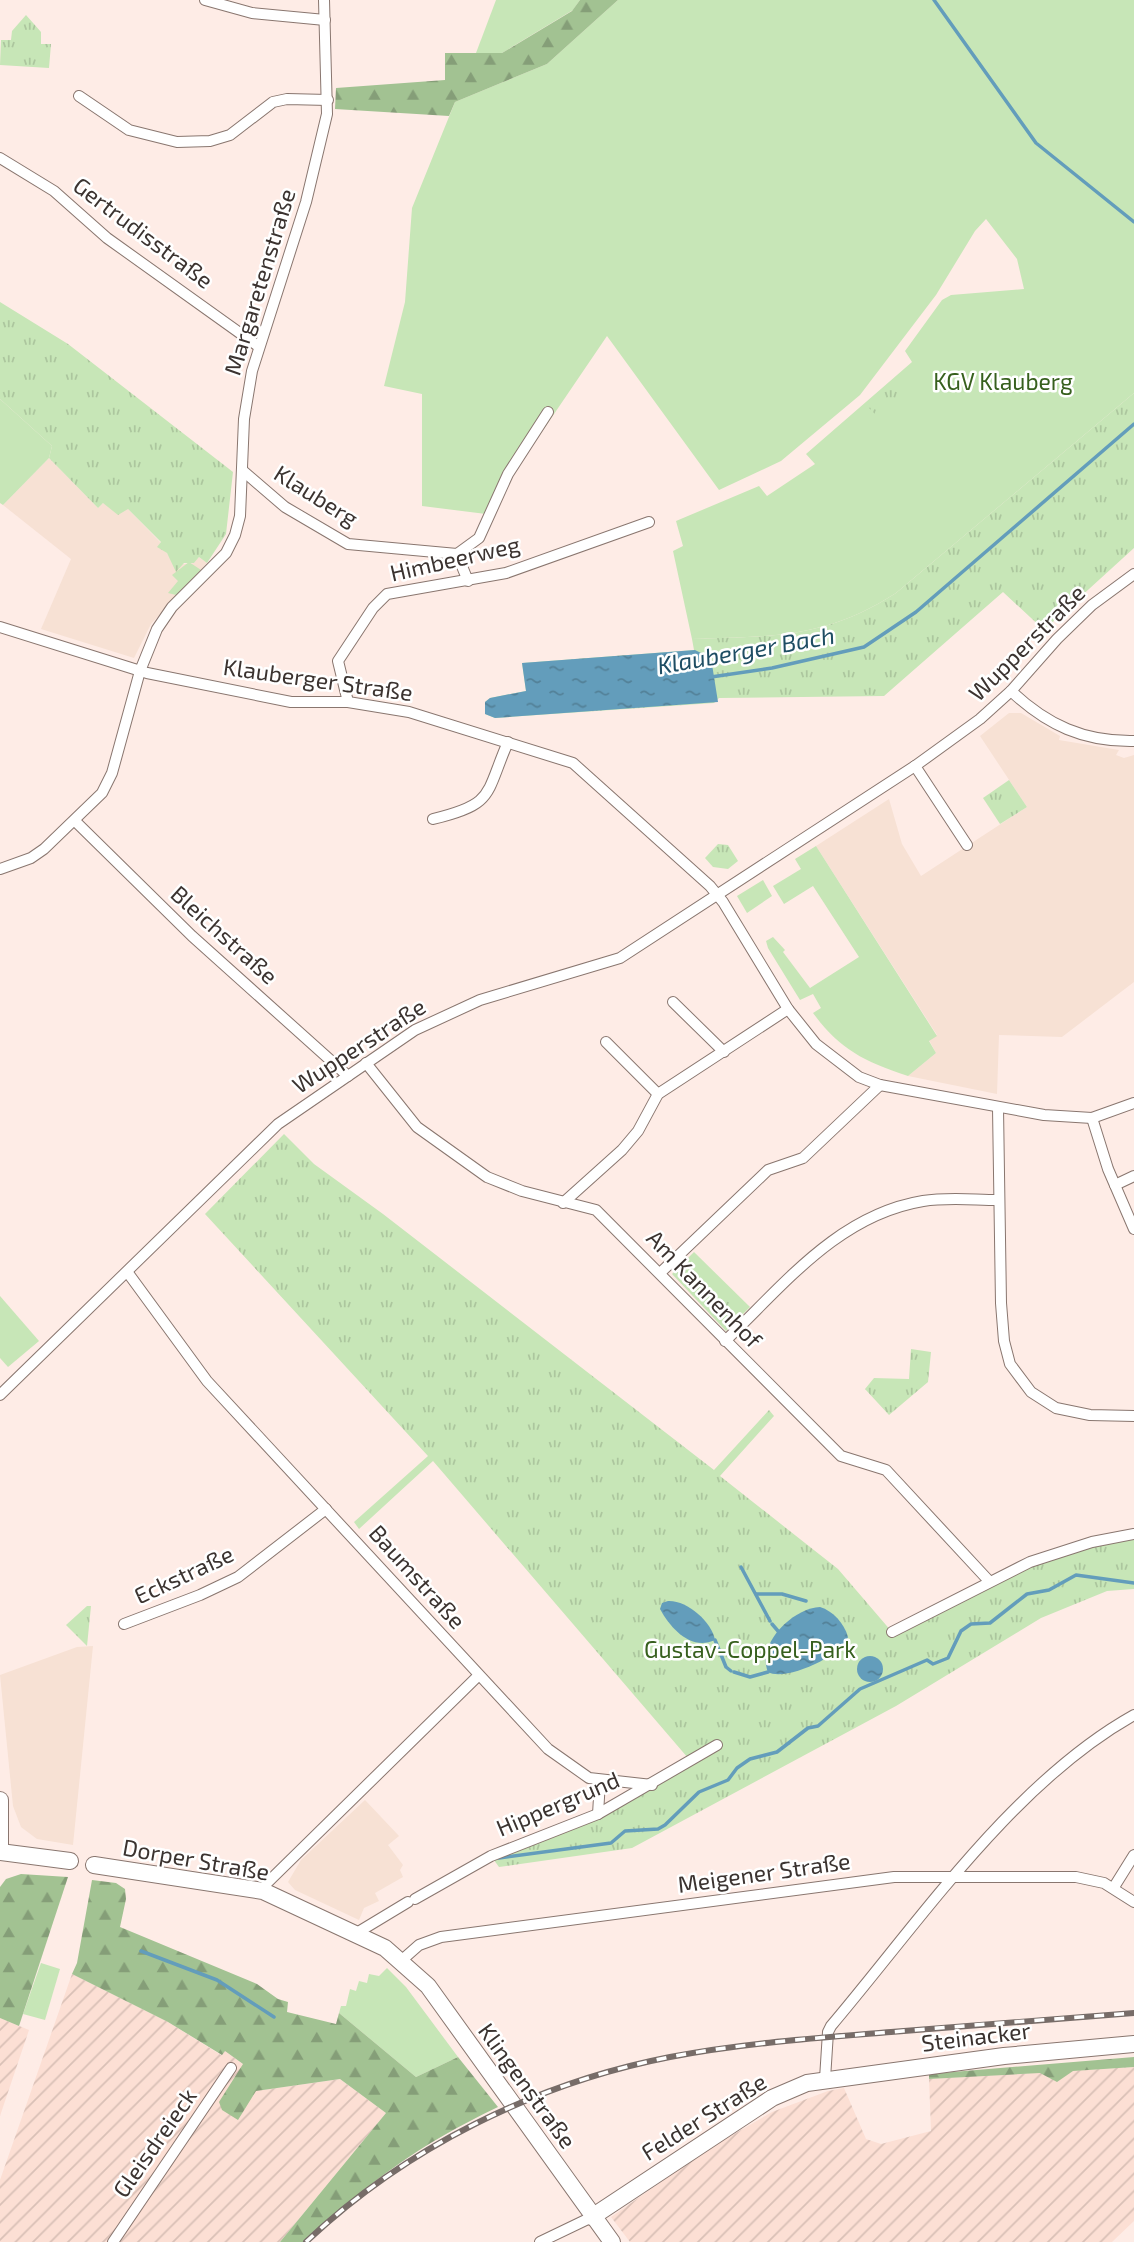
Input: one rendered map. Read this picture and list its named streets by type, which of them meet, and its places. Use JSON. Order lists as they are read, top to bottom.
{
  "streets": {
    "street": [
      "Gertrudisstraße",
      "Margaretenstraße",
      "Klauberg",
      "Himbeerweg",
      "Wupperstraße",
      "Klauberger Straße",
      "Bleichstraße",
      "Am Kannenhof",
      "Eckstraße",
      "Baumstraße",
      "Hippergrund",
      "Dorper Straße",
      "Meigener Straße",
      "Steinacker",
      "Klingenstraße",
      "Felder Straße",
      "Gleisdreieck"
    ]
  },
  "crossings": [
    ["Gertrudisstraße", "Margaretenstraße"],
    ["Margaretenstraße", "Klauberg"],
    ["Margaretenstraße", "Klauberger Straße"],
    ["Margaretenstraße", "Bleichstraße"],
    ["Himbeerweg", "Klauberger Straße"],
    ["Wupperstraße", "Klauberger Straße"],
    ["Wupperstraße", "Bleichstraße"],
    ["Wupperstraße", "Am Kannenhof"],
    ["Wupperstraße", "Baumstraße"],
    ["Eckstraße", "Baumstraße"],
    ["Hippergrund", "Dorper Straße"],
    ["Dorper Straße", "Meigener Straße"],
    ["Dorper Straße", "Klingenstraße"],
    ["Meigener Straße", "Klingenstraße"],
    ["Steinacker", "Felder Straße"],
    ["Klingenstraße", "Felder Straße"]
  ],
  "water": ["Klauberger Bach"],
  "parks": ["KGV Klauberg", "Gustav-Coppel-Park"]
}
